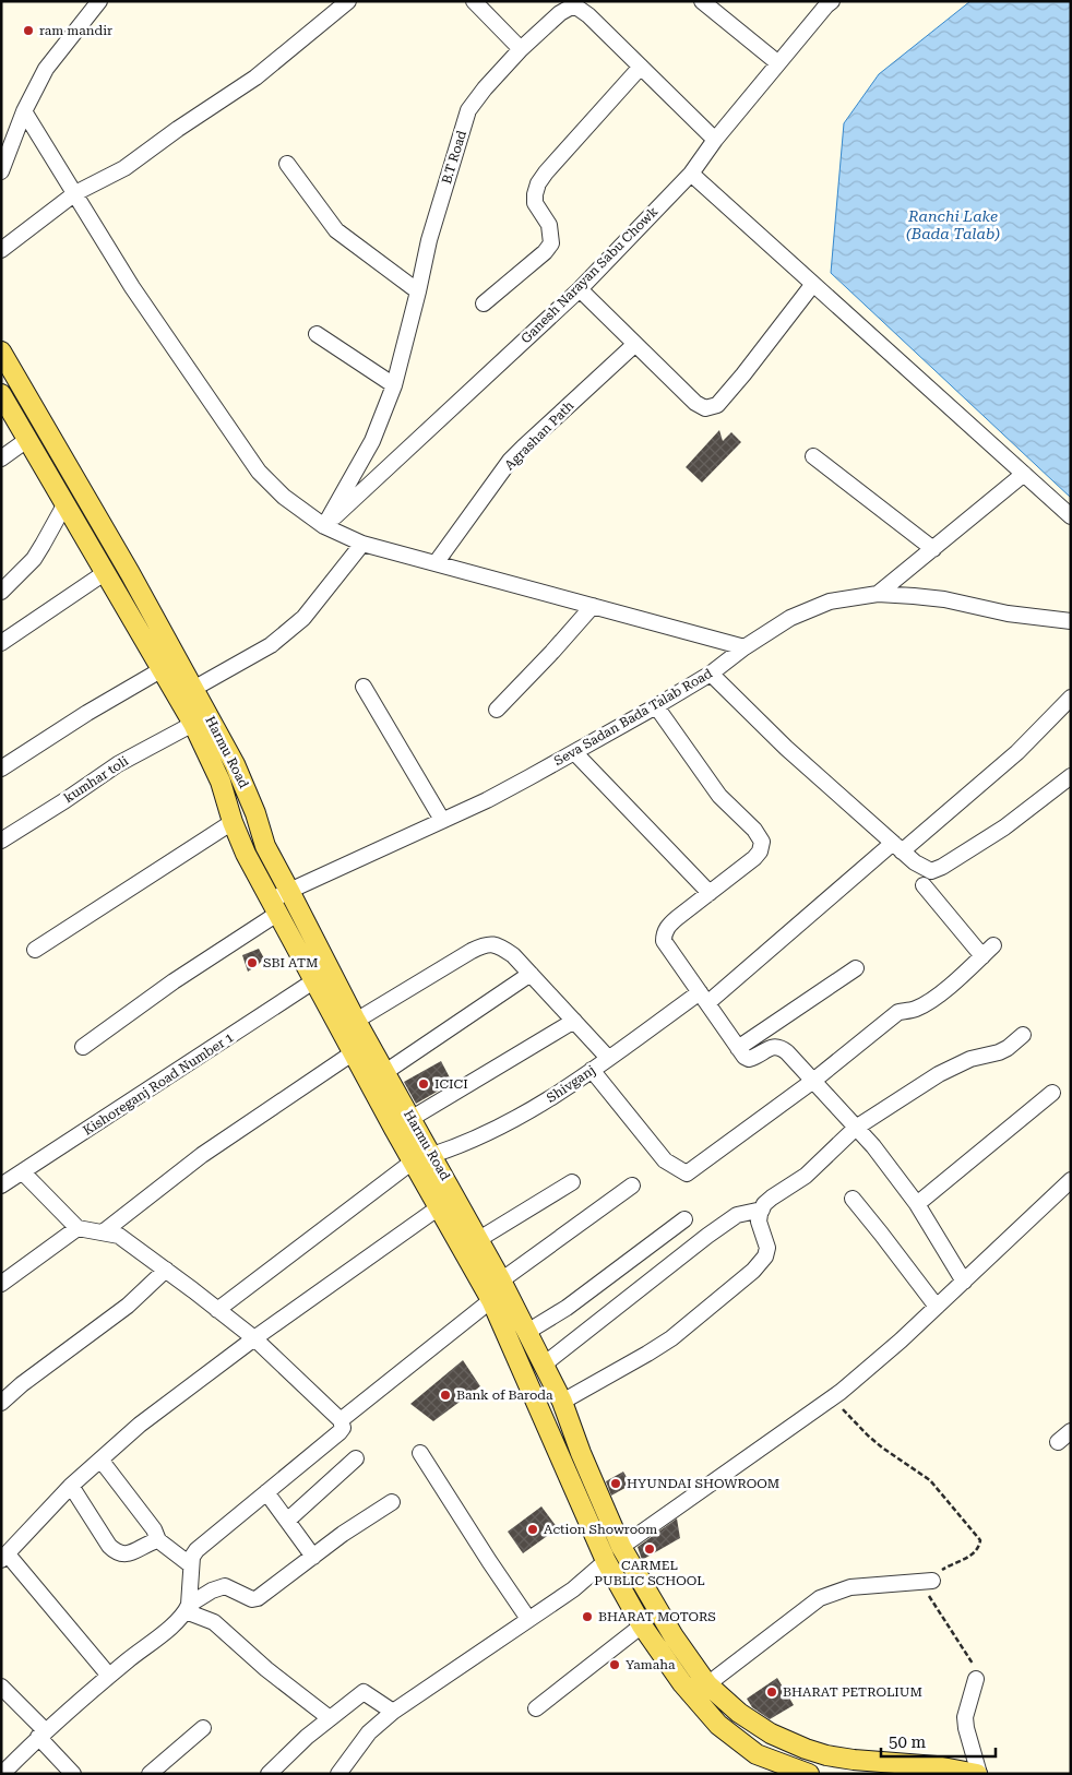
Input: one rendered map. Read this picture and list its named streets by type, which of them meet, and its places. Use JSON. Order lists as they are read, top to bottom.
{
  "streets": {
    "main road": ["Harmu Road"],
    "street": [
      "B.T Road",
      "Ganesh Narayan Sabu Chowk",
      "Agrashan Path",
      "Seva Sadan Bada Talab Road",
      "kumhar toli",
      "Kishoreganj Road Number 1",
      "Shivganj"
    ]
  },
  "crossings": [
    ["B.T Road", "Ganesh Narayan Sabu Chowk"],
    ["Seva Sadan Bada Talab Road", "Harmu Road"],
    ["Harmu Road", "kumhar toli"],
    ["Harmu Road", "Kishoreganj Road Number 1"],
    ["Harmu Road", "Shivganj"]
  ],
  "water": ["Ranchi Lake (Bada Talab)"],
  "places": [
    "ram mandir",
    "SBI ATM",
    "ICICI",
    "Bank of Baroda",
    "HYUNDAI SHOWROOM",
    "Action Showroom",
    "CARMEL PUBLIC SCHOOL",
    "BHARAT MOTORS",
    "Yamaha",
    "BHARAT PETROLIUM"
  ],
  "scale_bar": "50 m"
}
